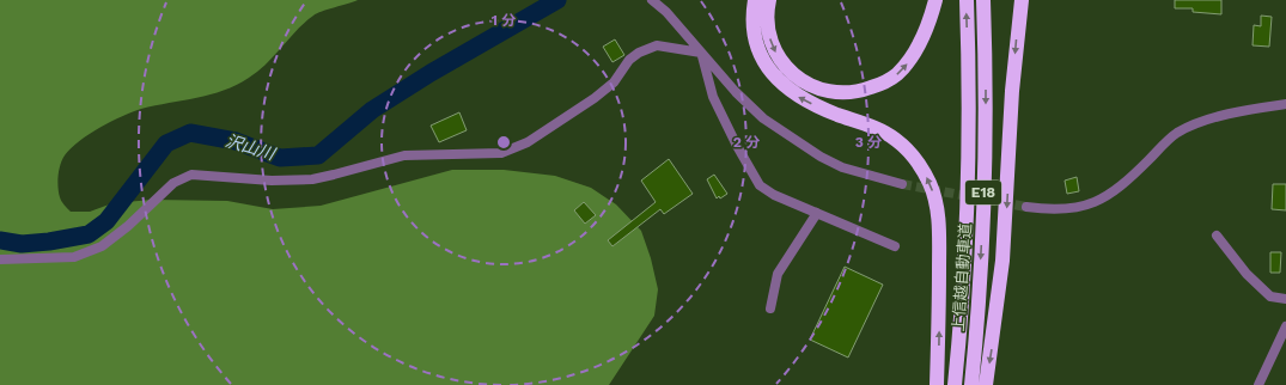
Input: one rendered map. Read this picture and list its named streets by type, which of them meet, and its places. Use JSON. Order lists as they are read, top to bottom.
{
  "streets": {
    "highway": ["E18", "上信越自動車道"]
  },
  "water": ["沢山川"],
  "rings": ["1 分", "2 分", "3 分"]
}
